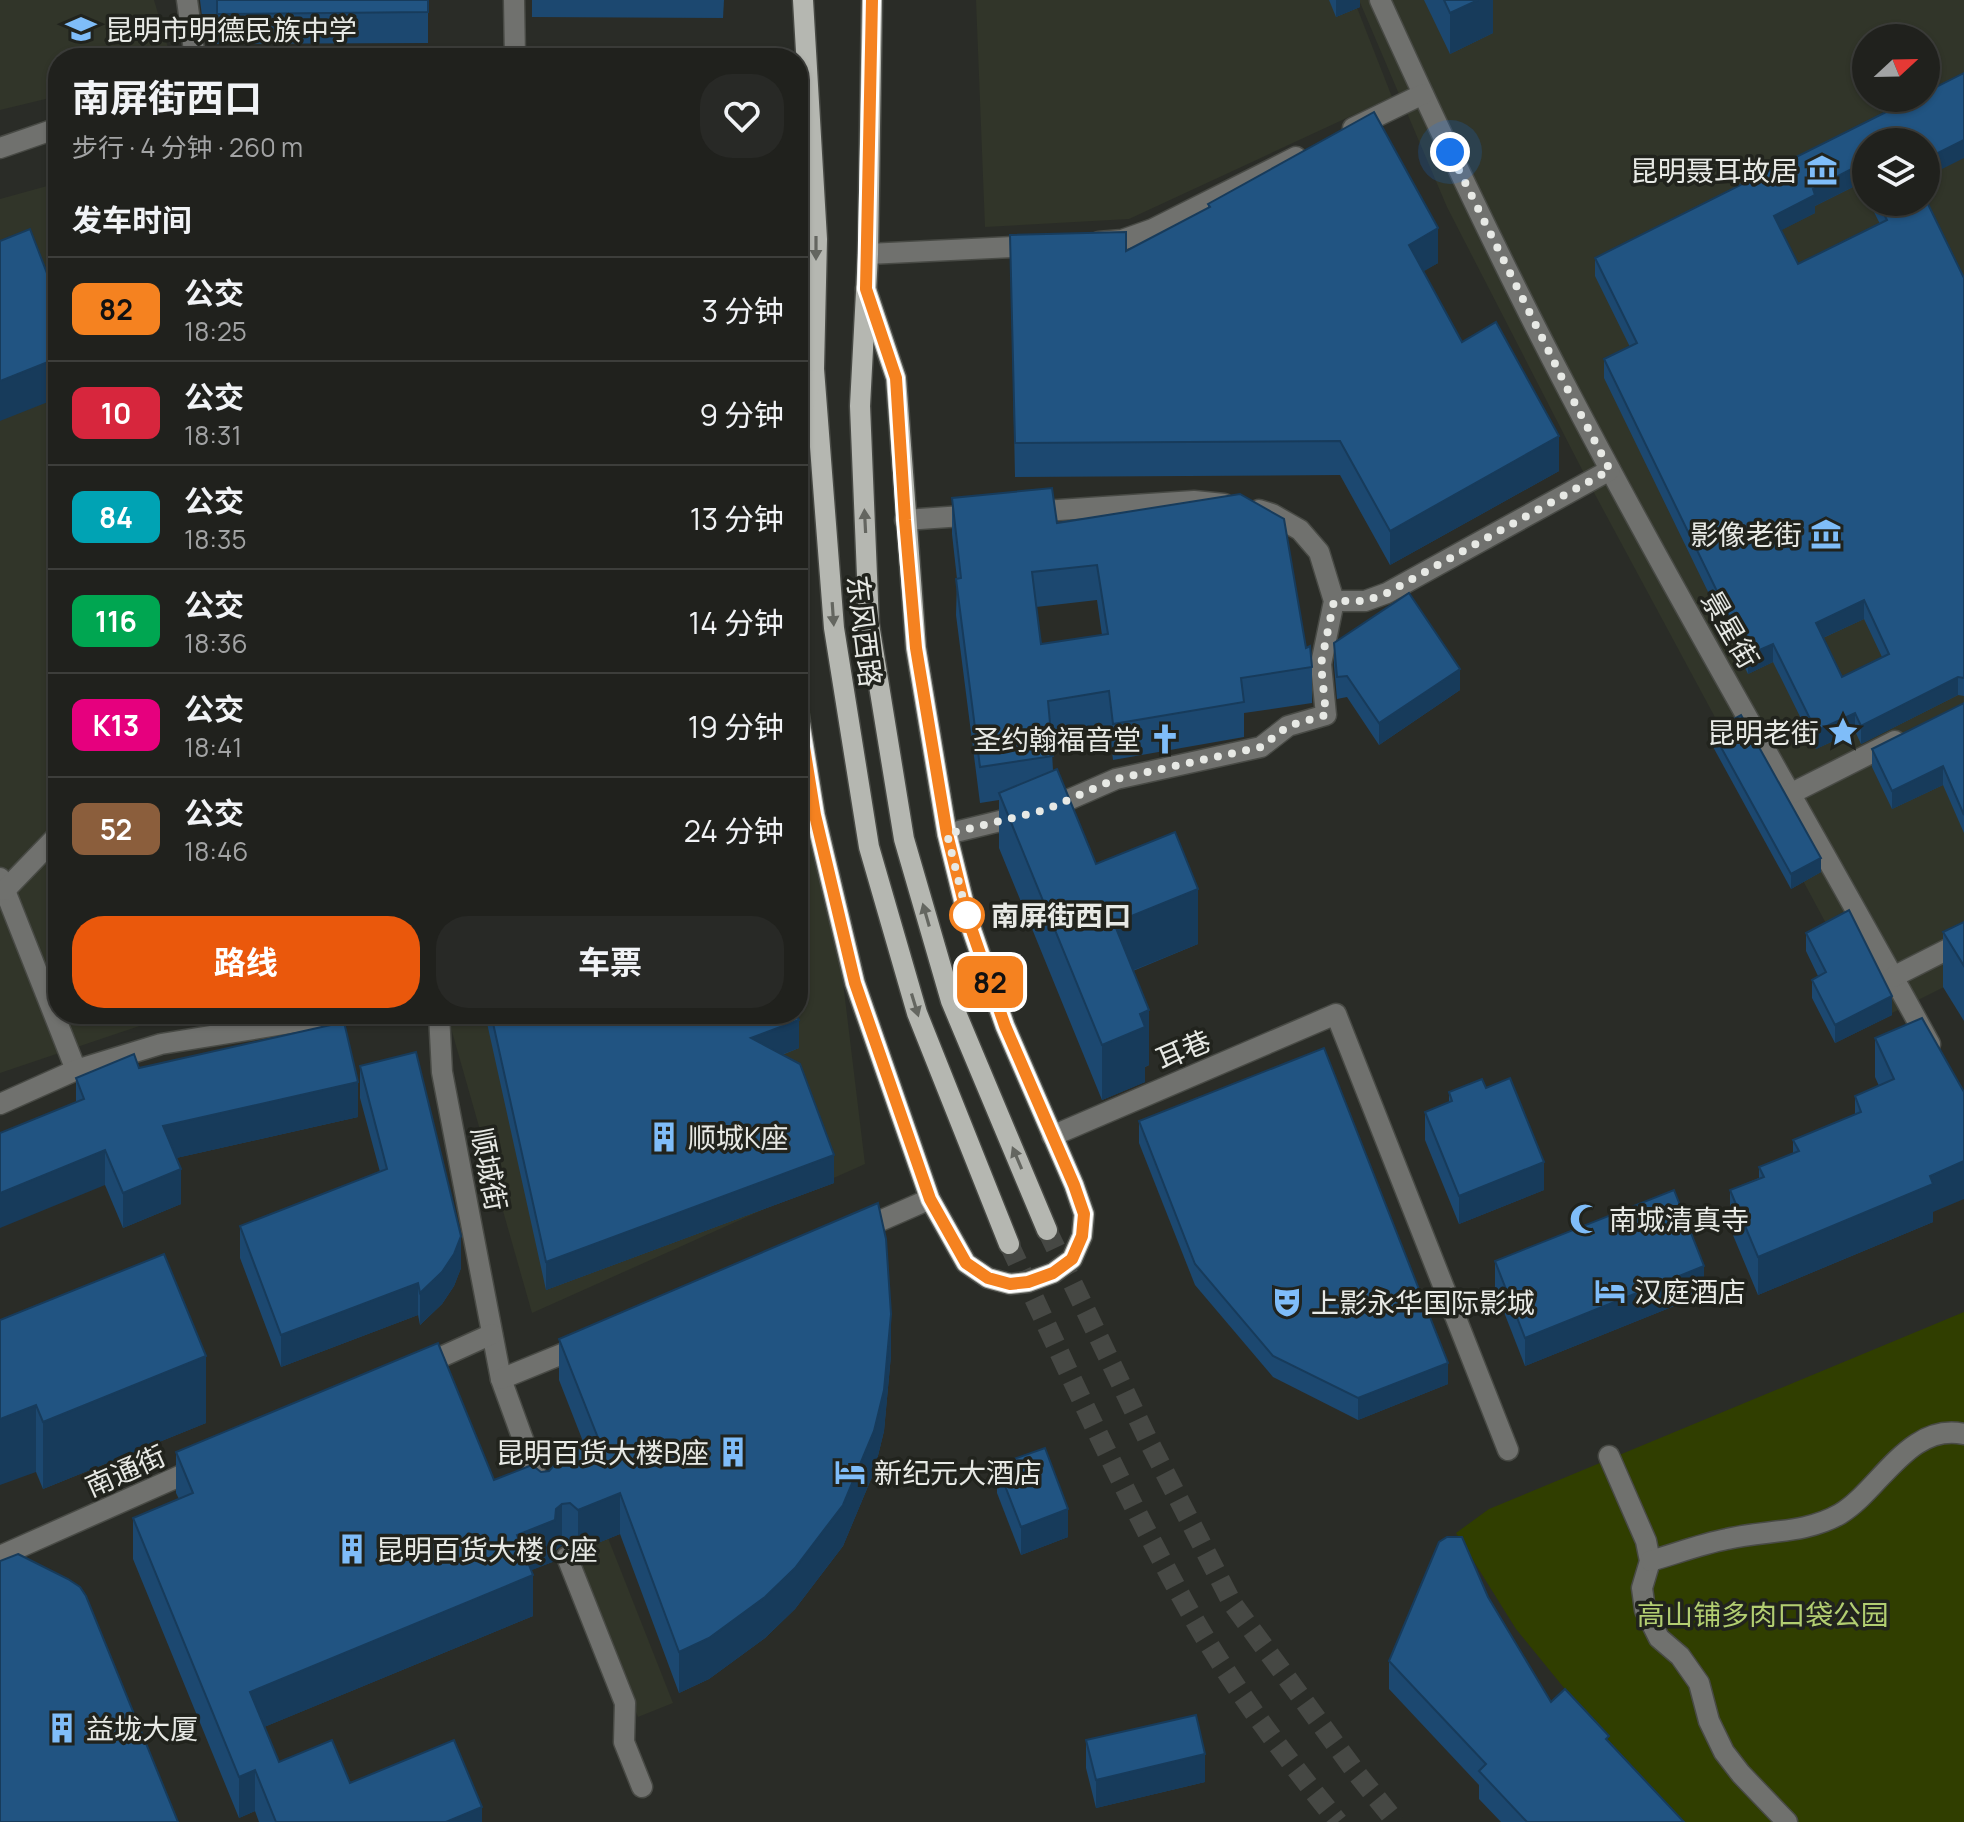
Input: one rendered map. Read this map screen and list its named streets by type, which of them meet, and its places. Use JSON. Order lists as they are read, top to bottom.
{
  "streets": {
    "main road": ["东风西路"],
    "street": [
      "景星街",
      "耳巷",
      "顺城街",
      "南通街"
    ]
  },
  "parks": ["高山铺多肉口袋公园"],
  "places": {
    "school or university": ["昆明市明德民族中学"],
    "museum": ["昆明聂耳故居", "影像老街"],
    "place": ["昆明老街"],
    "church": ["圣约翰福音堂"],
    "other": ["南屏街西口"],
    "building": [
      "顺城K座",
      "昆明百货大楼B座",
      "昆明百货大楼 C座",
      "益垅大厦"
    ],
    "mosque": ["南城清真寺"],
    "hotel": ["汉庭酒店", "新纪元大酒店"],
    "theatre": ["上影永华国际影城"]
  },
  "lines": ["bus line 82"],
  "north": "right",
  "page": {
    "on_map": "82",
    "heading": [
      ["南屏街西口", "步行 · 4 分钟 · 260 m"],
      "发车时间"
    ],
    "list": [
      {
        "mark": "82",
        "name": "公交",
        "note": "18:25",
        "value": "3 分钟"
      },
      {
        "mark": "10",
        "name": "公交",
        "note": "18:31",
        "value": "9 分钟"
      },
      {
        "mark": "84",
        "name": "公交",
        "note": "18:35",
        "value": "13 分钟"
      },
      {
        "mark": "116",
        "name": "公交",
        "note": "18:36",
        "value": "14 分钟"
      },
      {
        "mark": "K13",
        "name": "公交",
        "note": "18:41",
        "value": "19 分钟"
      },
      {
        "mark": "52",
        "name": "公交",
        "note": "18:46",
        "value": "24 分钟"
      }
    ],
    "buttons": ["路线", "车票"]
  }
}
